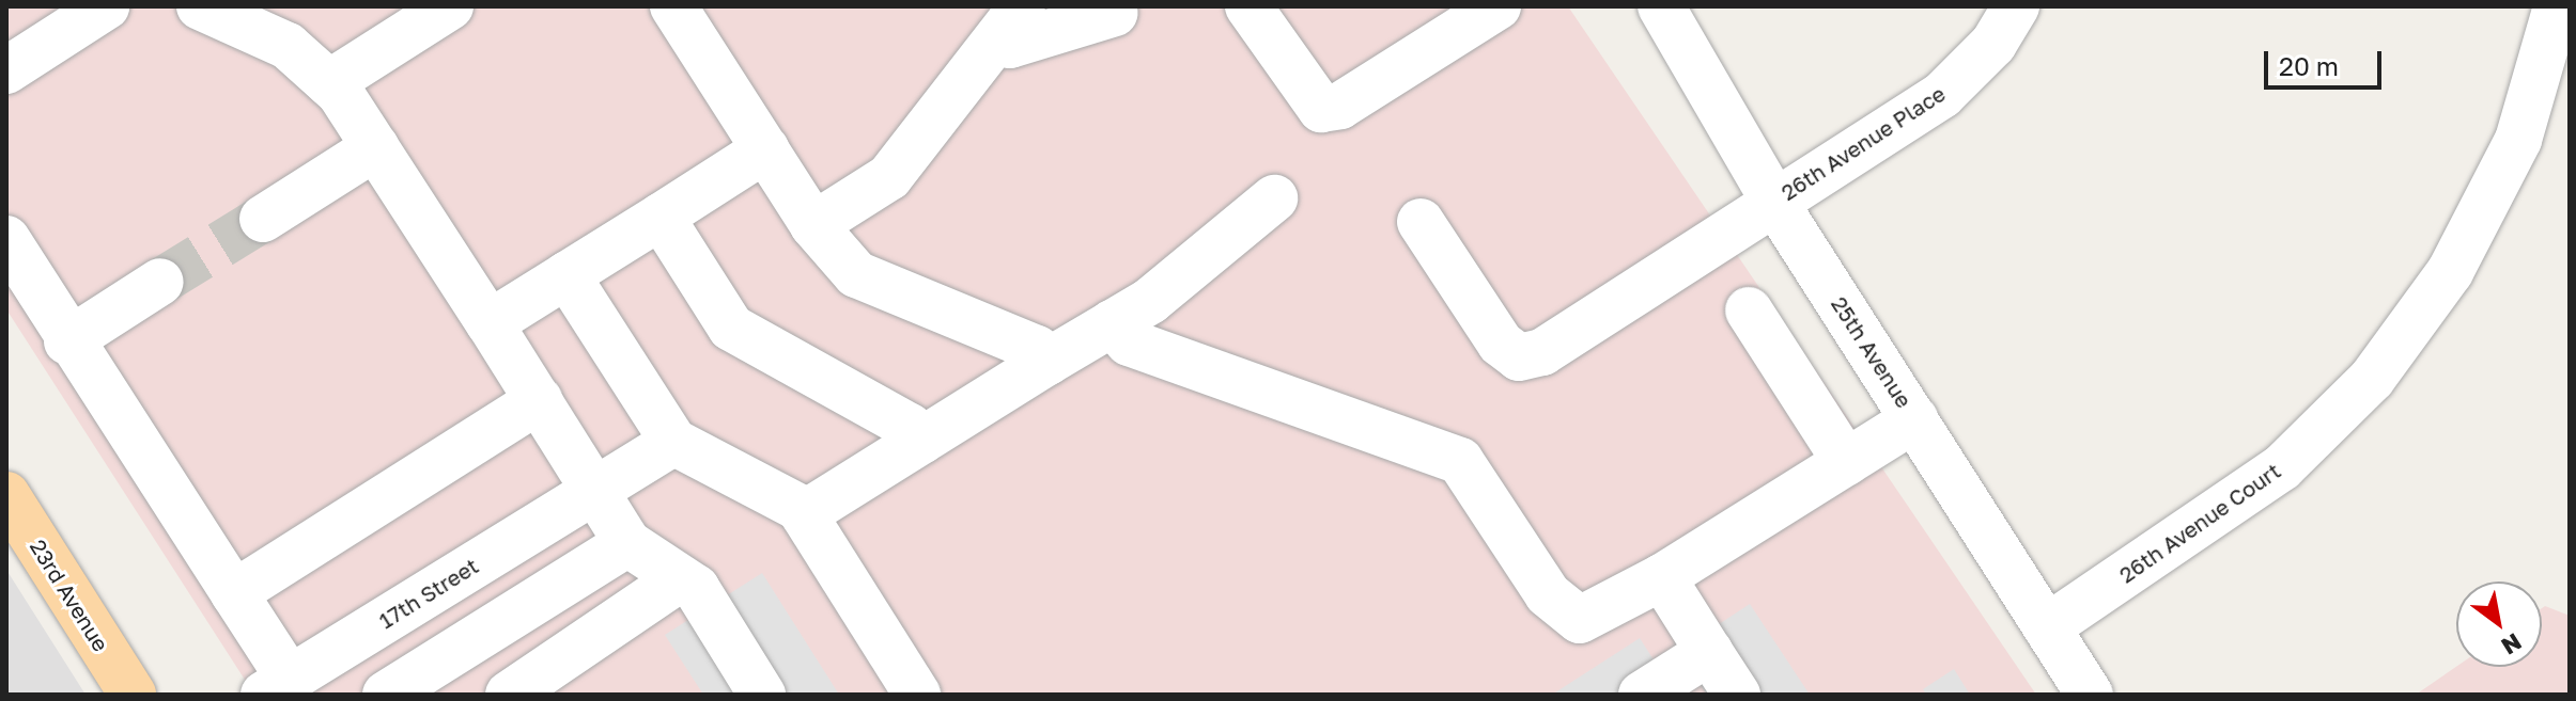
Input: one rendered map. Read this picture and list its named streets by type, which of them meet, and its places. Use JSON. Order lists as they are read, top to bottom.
{
  "streets": {
    "main road": ["23rd Avenue"],
    "street": [
      "26th Avenue Place",
      "25th Avenue",
      "26th Avenue Court",
      "17th Street"
    ]
  },
  "crossings": [
    ["26th Avenue Place", "25th Avenue"],
    ["25th Avenue", "26th Avenue Court"]
  ],
  "scale_bar": "20 m",
  "north": "bottom right"
}
